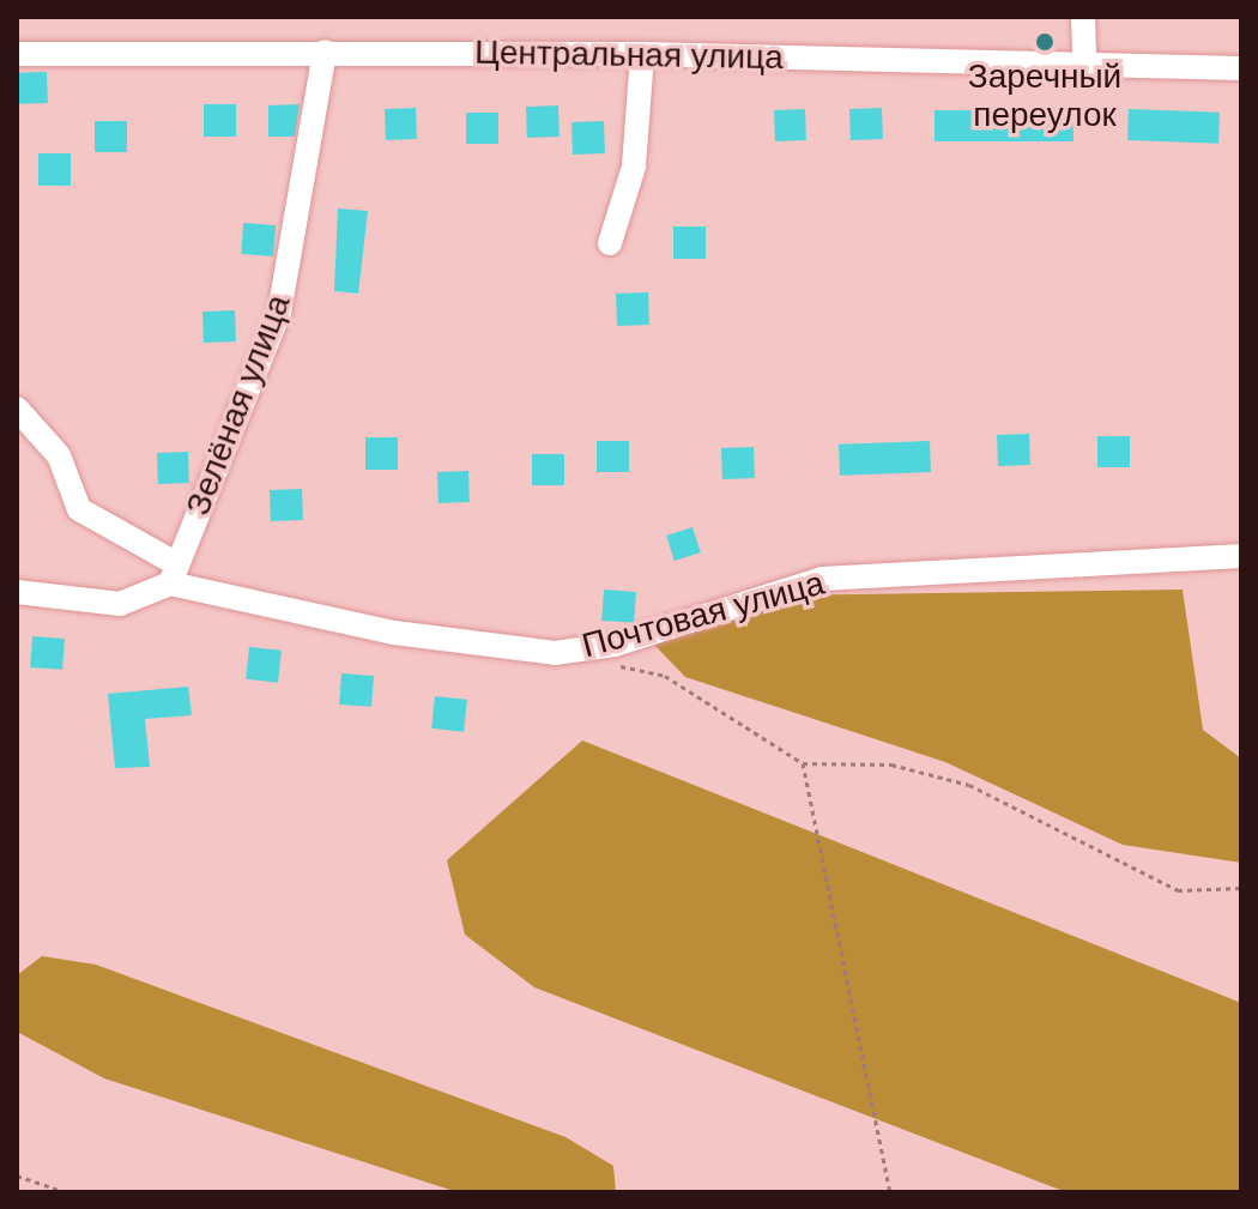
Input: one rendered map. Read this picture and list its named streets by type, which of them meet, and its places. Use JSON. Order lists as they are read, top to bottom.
{
  "streets": {
    "street": ["Центральная улица", "Зелёная улица", "Почтовая улица"]
  },
  "crossings": [
    ["Центральная улица", "Зелёная улица"],
    ["Зелёная улица", "Почтовая улица"]
  ],
  "places": ["Заречный переулок"]
}
